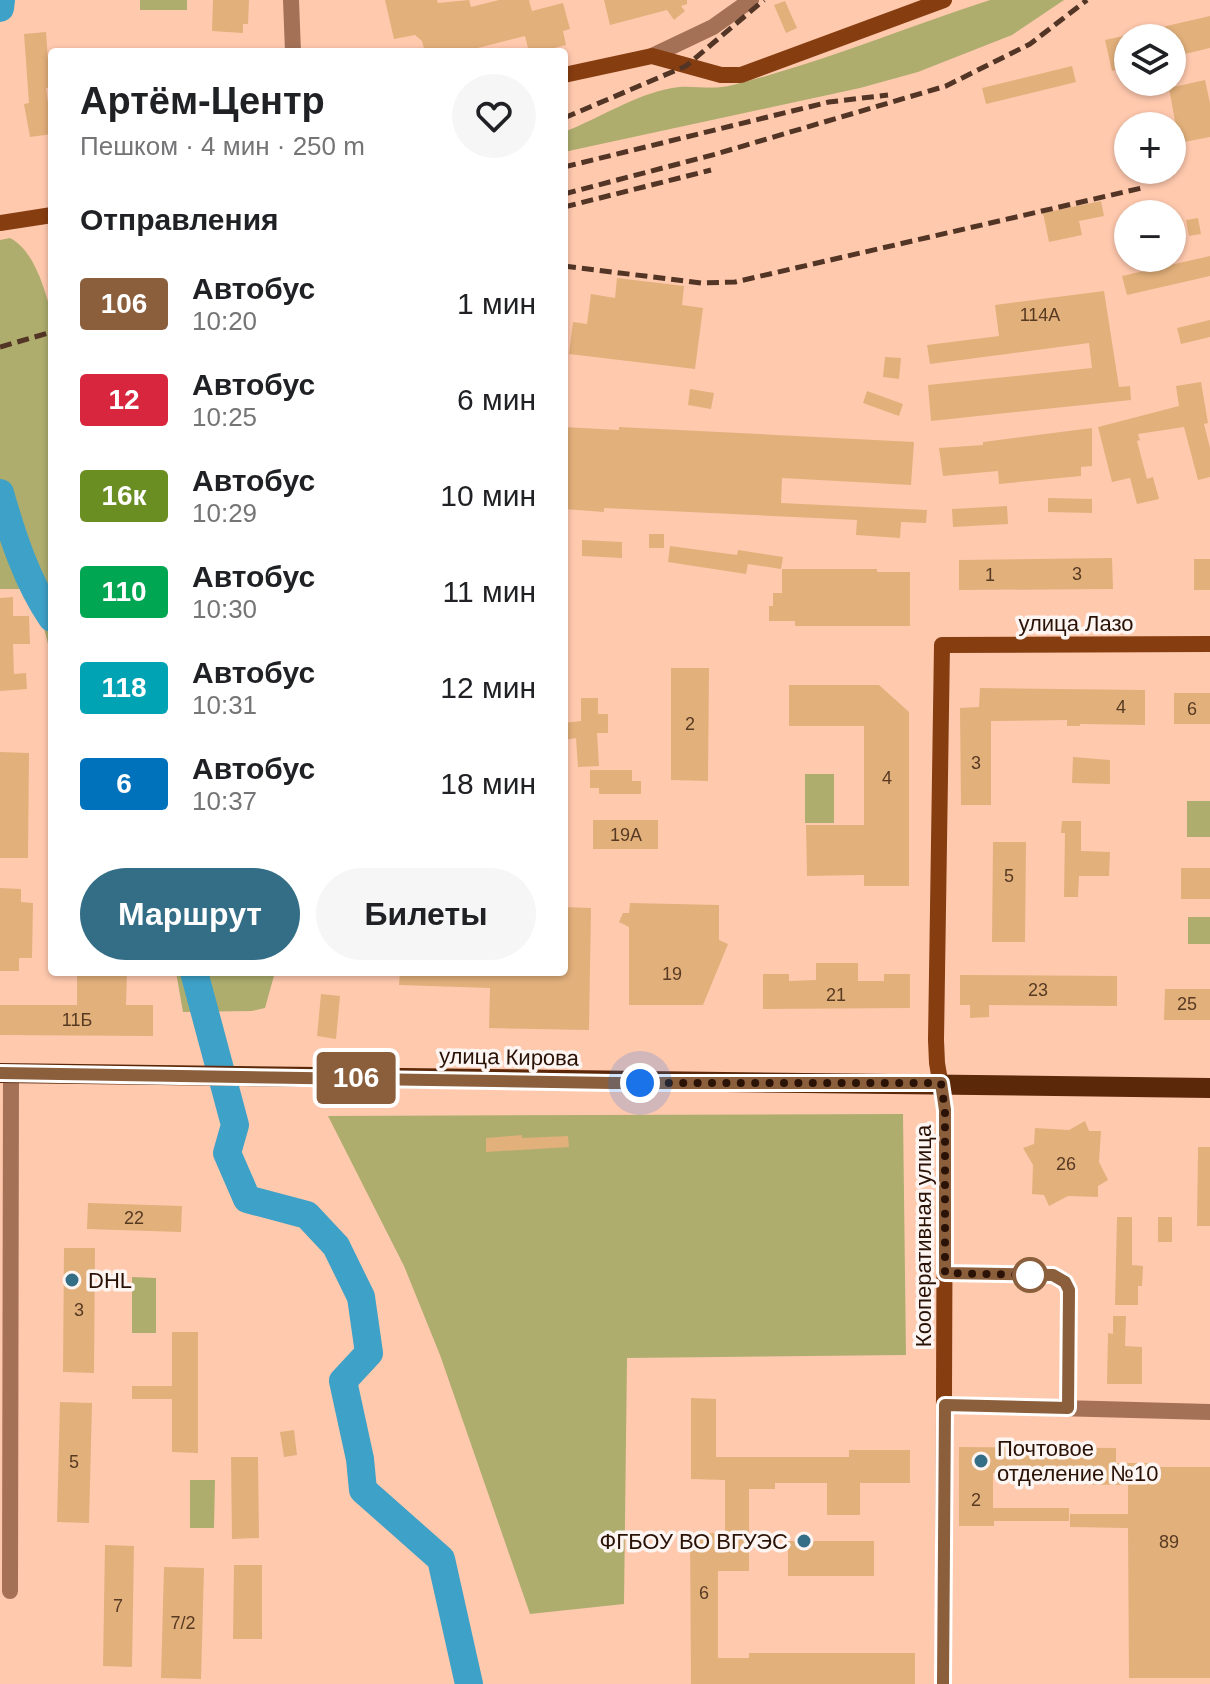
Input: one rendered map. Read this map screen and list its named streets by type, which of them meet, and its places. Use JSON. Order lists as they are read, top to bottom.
{
  "streets": {
    "main road": ["улица Лазо", "улица Кирова", "Кооперативная улица"]
  },
  "crossings": [
    ["улица Лазо", "Кооперативная улица"],
    ["улица Кирова", "Кооперативная улица"]
  ],
  "places": ["DHL", "Почтовое отделение №10", "ФГБОУ ВО ВГУЭС"],
  "lines": ["bus line 106"],
  "house_numbers": [
    "114А",
    "3",
    "1",
    "4",
    "6",
    "2",
    "3",
    "4",
    "19А",
    "5",
    "19",
    "23",
    "21",
    "25",
    "11Б",
    "26",
    "22",
    "3",
    "5",
    "2",
    "89",
    "6",
    "7",
    "7/2"
  ],
  "page": {
    "on_map": "106",
    "map_buttons": ["+", "−"],
    "heading": [
      ["Артём-Центр", "Пешком · 4 мин · 250 m"],
      "Отправления"
    ],
    "list": [
      {
        "mark": "106",
        "name": "Автобус",
        "note": "10:20",
        "value": "1 мин"
      },
      {
        "mark": "12",
        "name": "Автобус",
        "note": "10:25",
        "value": "6 мин"
      },
      {
        "mark": "16к",
        "name": "Автобус",
        "note": "10:29",
        "value": "10 мин"
      },
      {
        "mark": "110",
        "name": "Автобус",
        "note": "10:30",
        "value": "11 мин"
      },
      {
        "mark": "118",
        "name": "Автобус",
        "note": "10:31",
        "value": "12 мин"
      },
      {
        "mark": "6",
        "name": "Автобус",
        "note": "10:37",
        "value": "18 мин"
      }
    ],
    "buttons": ["Маршрут", "Билеты"]
  }
}
